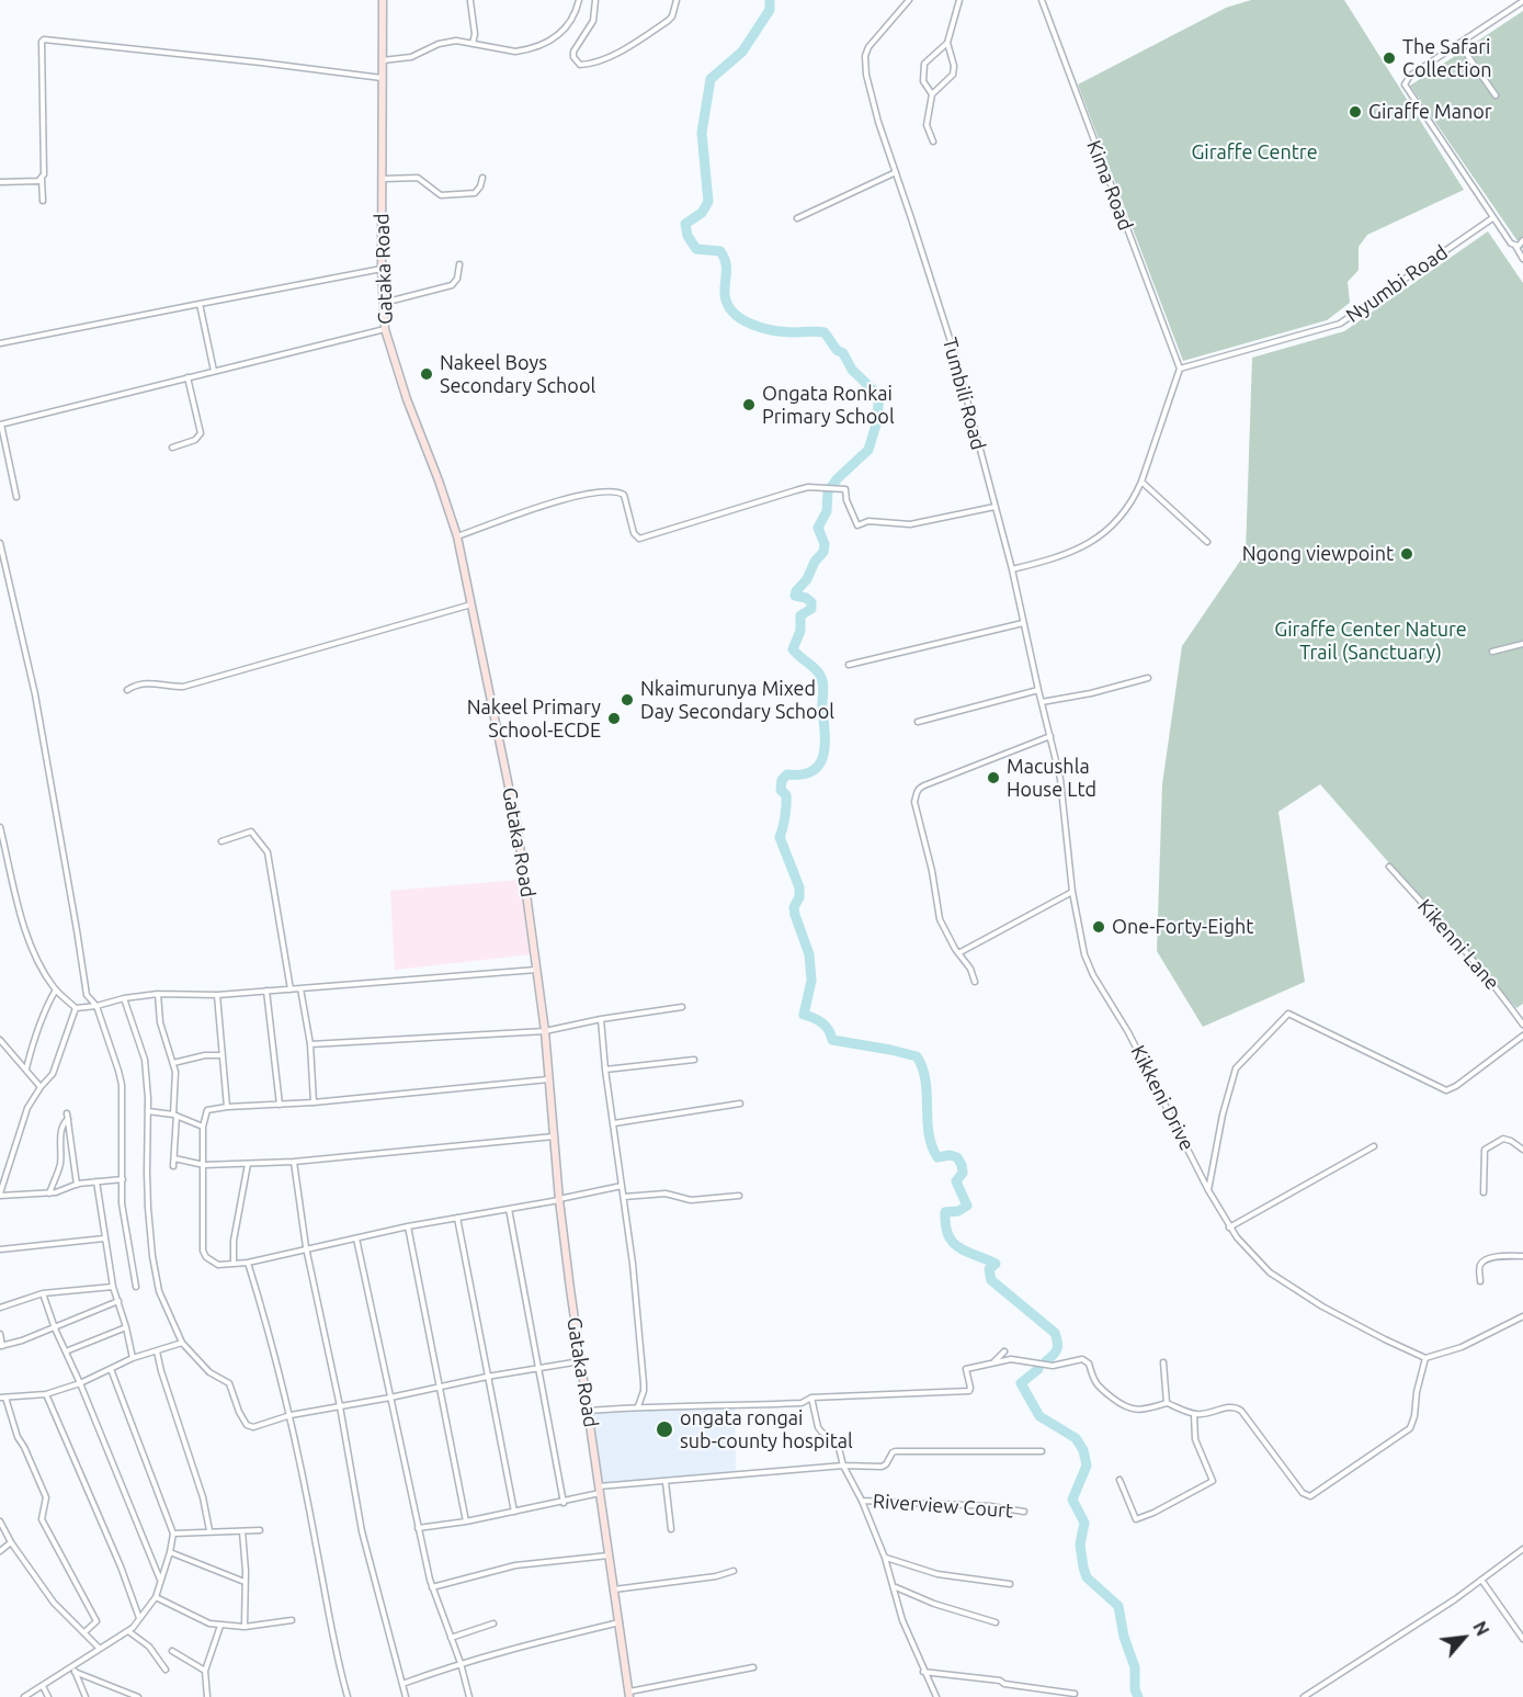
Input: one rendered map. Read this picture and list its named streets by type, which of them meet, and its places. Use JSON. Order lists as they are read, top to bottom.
{
  "streets": {
    "street": [
      "Kima Road",
      "Gataka Road",
      "Nyumbi Road",
      "Tumbili Road",
      "Kikenni Lane",
      "Kikkeni Drive",
      "Riverview Court"
    ]
  },
  "crossings": [
    ["Kima Road", "Nyumbi Road"],
    ["Tumbili Road", "Kikkeni Drive"]
  ],
  "parks": ["Giraffe Centre", "Giraffe Center Nature Trail (Sanctuary)"],
  "places": [
    "The Safari Collection",
    "Giraffe Manor",
    "Nakeel Boys Secondary School",
    "Ongata Ronkai Primary School",
    "Ngong viewpoint",
    "Nkaimurunya Mixed Day Secondary School",
    "Nakeel Primary School-ECDE",
    "Macushla House Ltd",
    "One-Forty-Eight",
    "ongata rongai sub-county hospital"
  ],
  "north": "top right"
}
